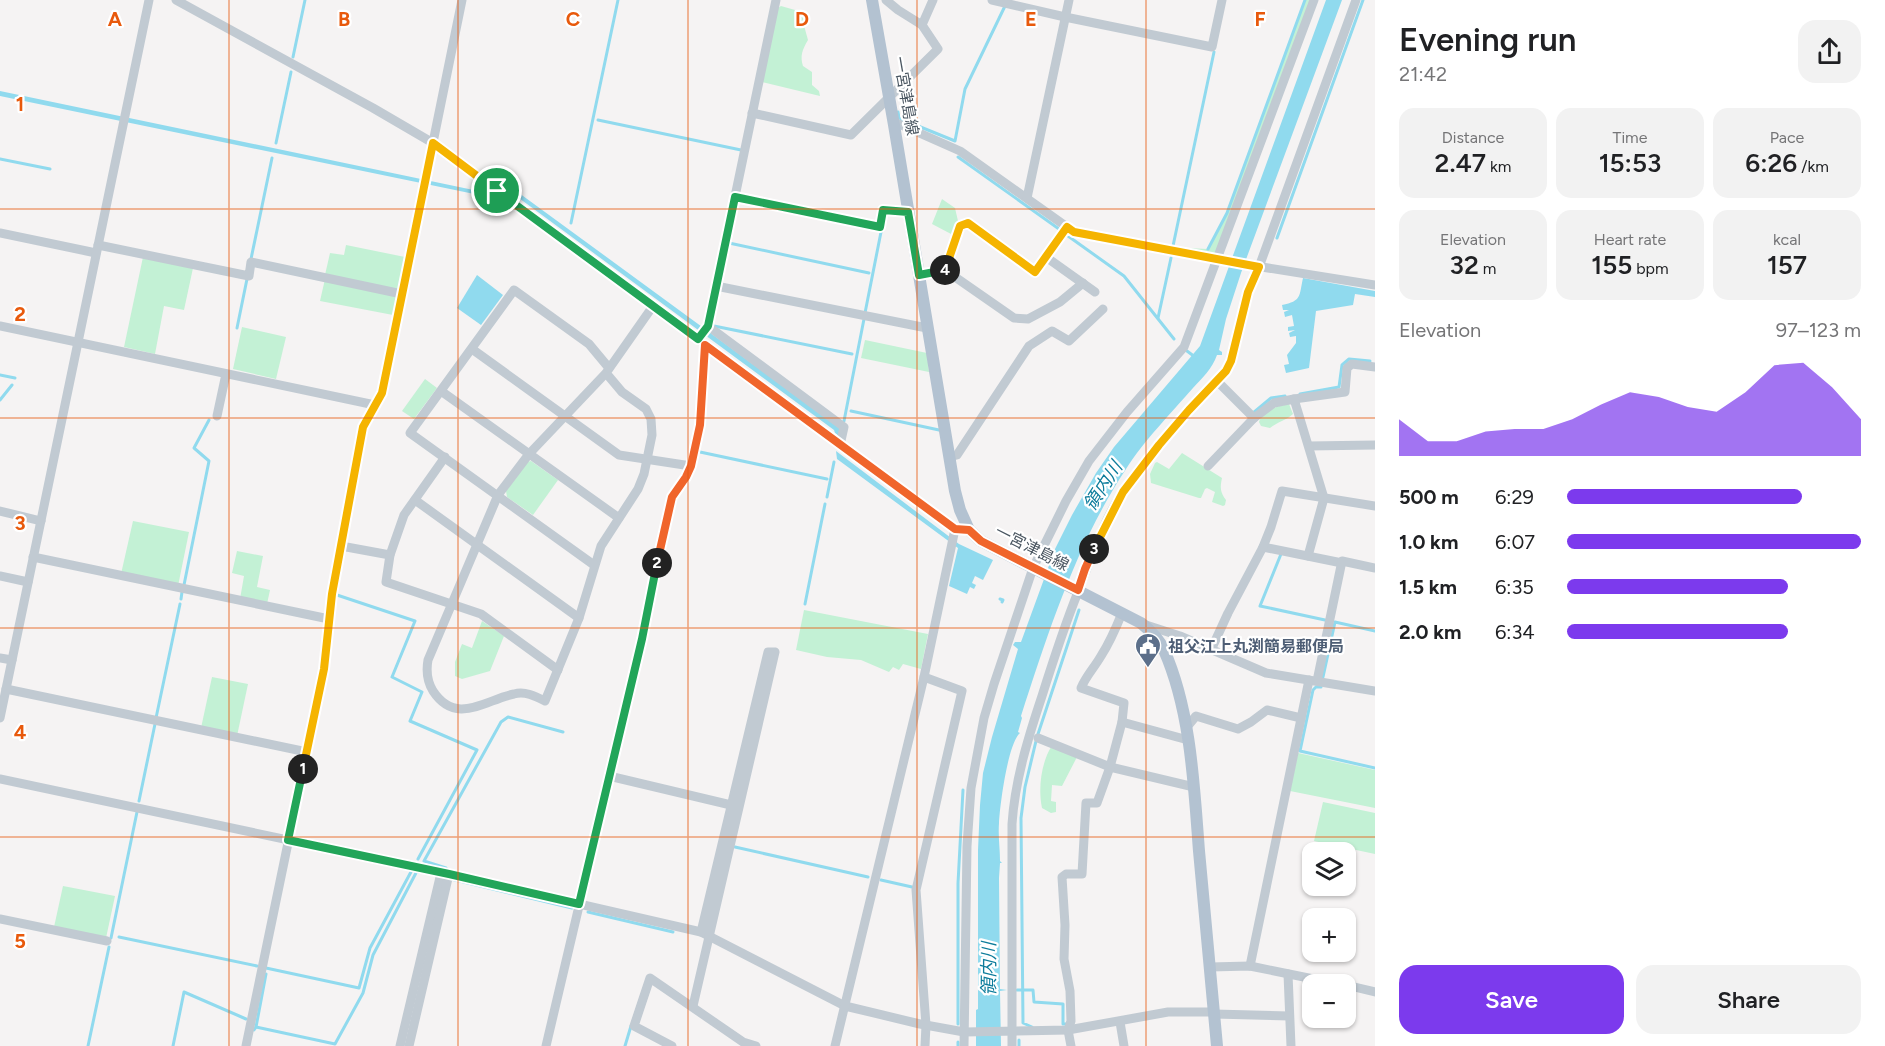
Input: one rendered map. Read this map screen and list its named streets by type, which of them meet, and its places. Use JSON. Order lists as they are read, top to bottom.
{
  "streets": {
    "main road": ["一宮津島線"]
  },
  "water": ["領内川"],
  "places": {
    "public building": ["祖父江上丸渕簡易郵便局"]
  },
  "page": {
    "heading": ["Evening run", "21:42"],
    "stats": [
      ["Distance", "2.47 km"],
      ["Time", "15:53"],
      ["Pace", "6:26 /km"],
      ["Elevation", "32 m"],
      ["Heart rate", "155 bpm"],
      ["kcal", "157"]
    ],
    "pins": [
      "4",
      "3",
      "2",
      "1"
    ],
    "chart": ["Elevation", "97–123 m"],
    "list": [
      {
        "name": "500 m",
        "note": "6:29"
      },
      {
        "name": "1.0 km",
        "note": "6:07"
      },
      {
        "name": "1.5 km",
        "note": "6:35"
      },
      {
        "name": "2.0 km",
        "note": "6:34"
      }
    ],
    "map_buttons": ["+", "−"],
    "buttons": ["Save", "Share"]
  },
  "grid": {
    "columns": [
      "A",
      "B",
      "C",
      "D",
      "E",
      "F"
    ],
    "rows": [
      "1",
      "2",
      "3",
      "4",
      "5"
    ]
  }
}
